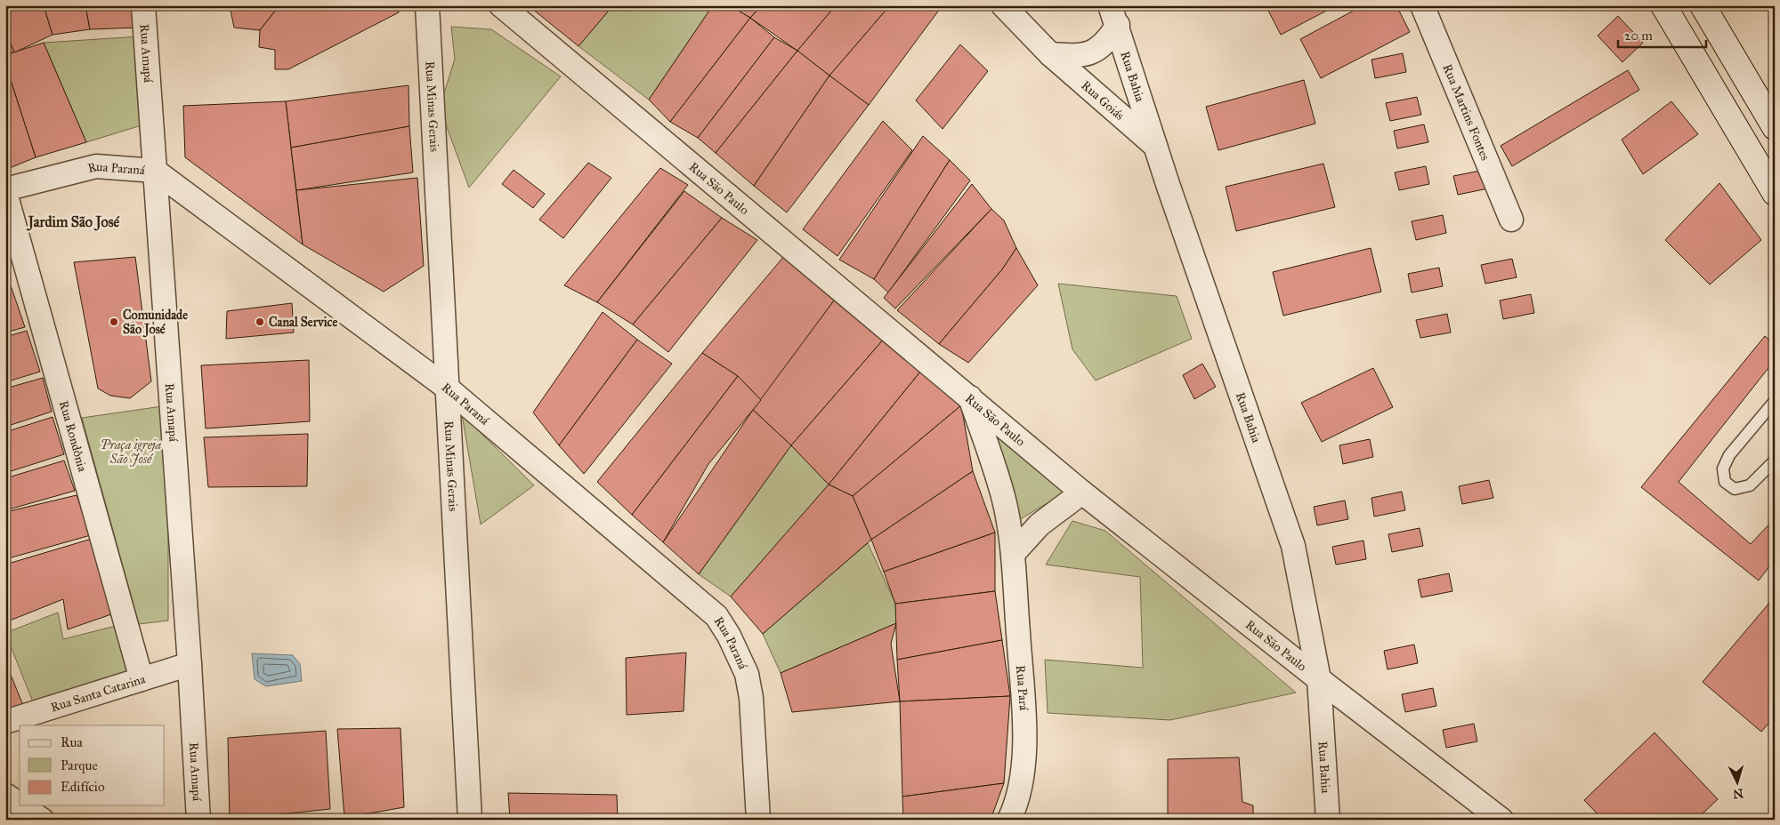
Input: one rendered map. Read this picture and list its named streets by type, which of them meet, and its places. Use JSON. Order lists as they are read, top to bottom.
{
  "streets": {
    "street": [
      "Rua Amapá",
      "Rua Bahia",
      "Rua Goiás",
      "Rua Minas Gerais",
      "Rua Martins Fontes",
      "Rua Paraná",
      "Rua São Paulo",
      "Rua Rondônia",
      "Rua Pará",
      "Rua Santa Catarina"
    ]
  },
  "crossings": [
    ["Rua Amapá", "Rua Paraná"],
    ["Rua Amapá", "Rua Santa Catarina"],
    ["Rua Bahia", "Rua Goiás"],
    ["Rua Bahia", "Rua São Paulo"],
    ["Rua Minas Gerais", "Rua Paraná"],
    ["Rua Paraná", "Rua Rondônia"],
    ["Rua São Paulo", "Rua Pará"],
    ["Rua Rondônia", "Rua Santa Catarina"]
  ],
  "districts": ["Jardim São José"],
  "parks": ["Praça igreja São José"],
  "places": ["Comunidade São José", "Canal Service"],
  "legend": ["Rua", "Parque", "Edifício"],
  "scale_bar": "20 m",
  "north": "bottom"
}
